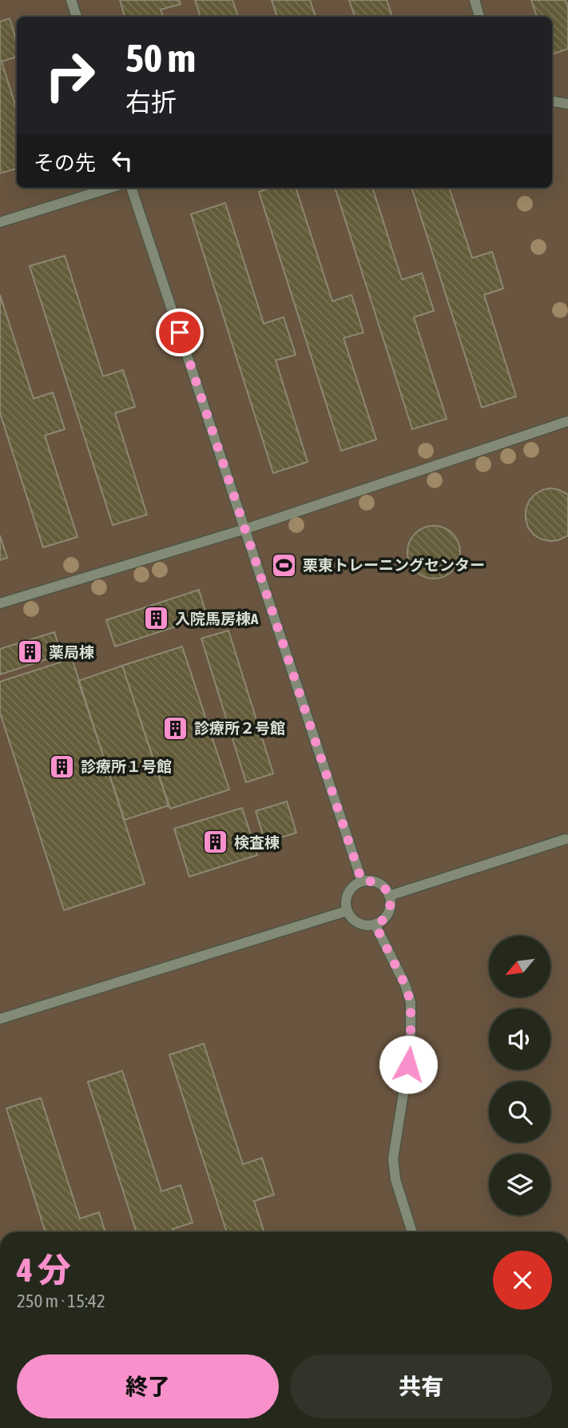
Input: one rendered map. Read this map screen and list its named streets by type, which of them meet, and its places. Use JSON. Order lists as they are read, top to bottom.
{
  "places": {
    "sports": ["栗東トレーニングセンター"],
    "building": [
      "入院馬房棟A",
      "薬局棟",
      "診療所２号館",
      "診療所１号館",
      "検査棟"
    ]
  },
  "north": "bottom left",
  "page": {
    "turn": ["50 m", "右折"],
    "then": "その先",
    "heading": ["4 分", "250 m · 15:42"],
    "buttons": ["終了", "共有"]
  }
}
